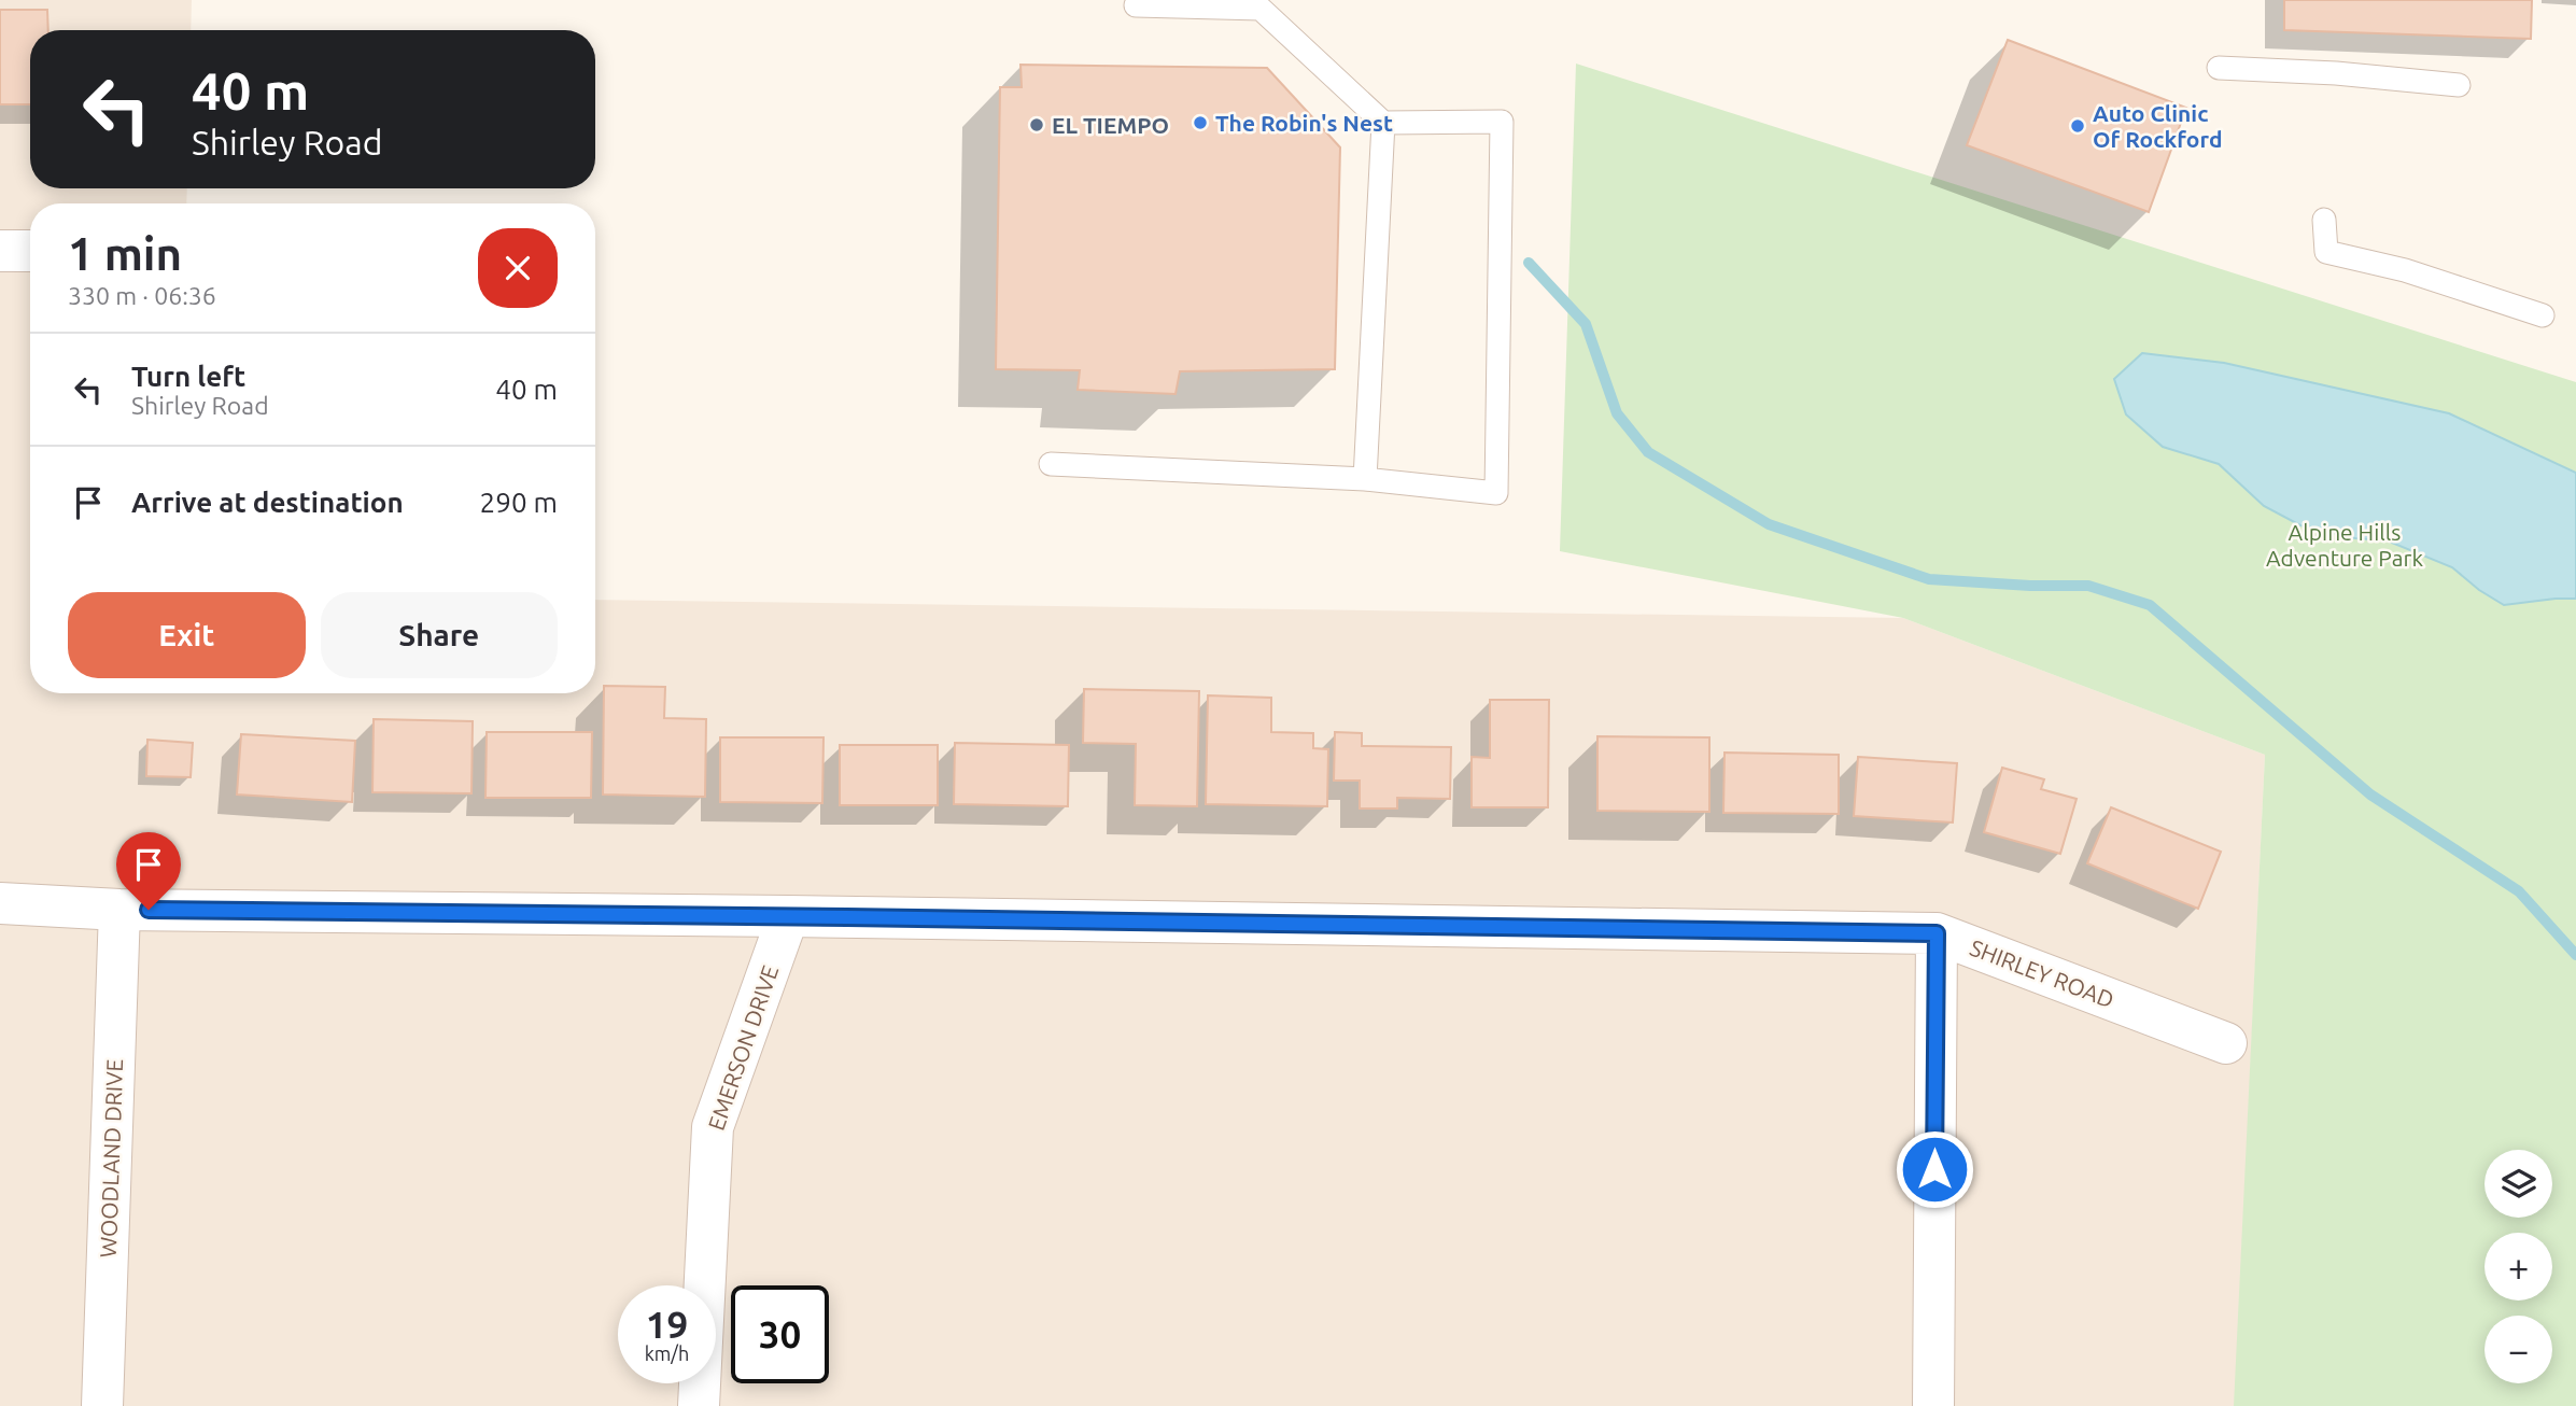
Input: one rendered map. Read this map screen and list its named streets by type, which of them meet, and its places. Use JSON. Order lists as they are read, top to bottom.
{
  "streets": {
    "street": ["SHIRLEY ROAD", "EMERSON DRIVE", "WOODLAND DRIVE"]
  },
  "crossings": [
    ["SHIRLEY ROAD", "EMERSON DRIVE"],
    ["SHIRLEY ROAD", "WOODLAND DRIVE"]
  ],
  "parks": ["Alpine Hills Adventure Park"],
  "places": ["The Robin's Nest", "EL TIEMPO", "Auto Clinic Of Rockford"],
  "page": {
    "turn": ["40 m", "Shirley Road"],
    "heading": ["1 min", "330 m · 06:36"],
    "list": [
      {
        "name": "Turn left",
        "note": "Shirley Road",
        "value": "40 m"
      },
      {
        "name": "Arrive at destination",
        "value": "290 m"
      }
    ],
    "buttons": ["Exit", "Share"],
    "map_buttons": ["+", "−"],
    "speed": "19 km/h",
    "limit": "30"
  }
}
